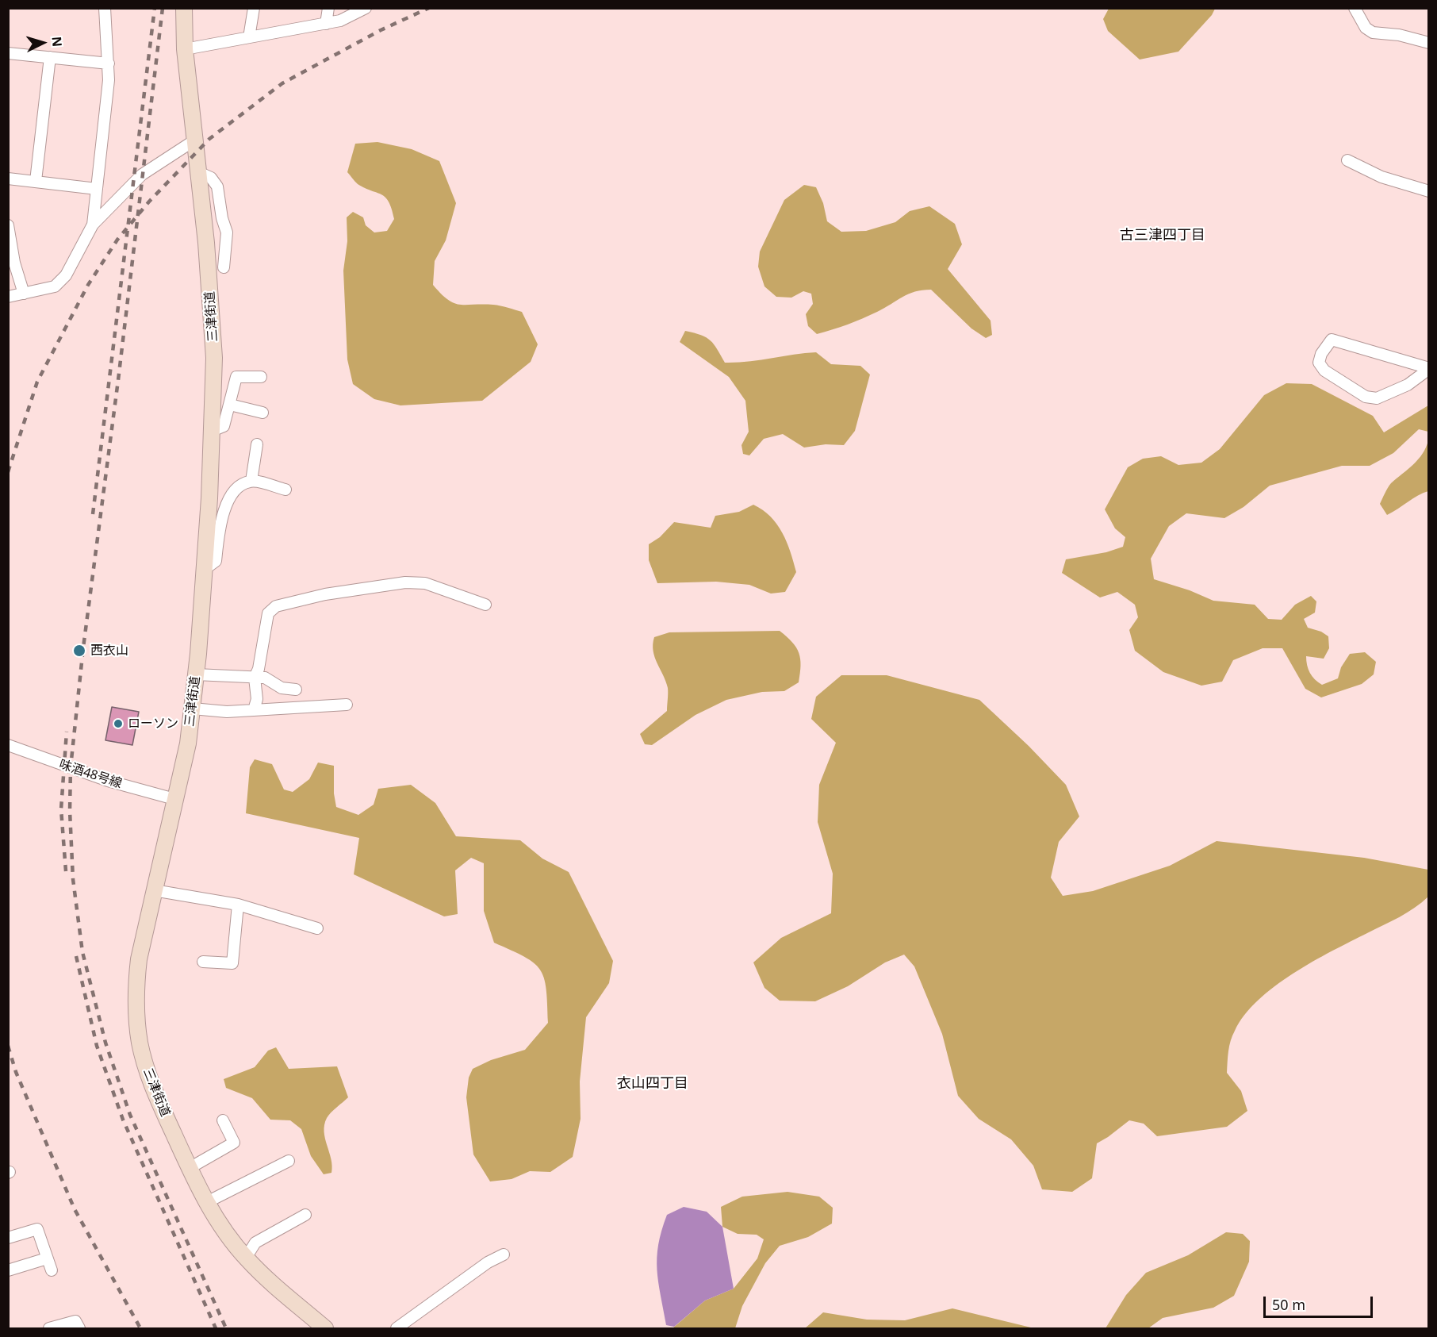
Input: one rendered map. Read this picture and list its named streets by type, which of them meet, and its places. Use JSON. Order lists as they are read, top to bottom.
{
  "streets": {
    "street": ["三津街道", "味酒48号線"]
  },
  "crossings": [
    ["三津街道", "味酒48号線"]
  ],
  "districts": ["古三津四丁目", "衣山四丁目"],
  "places": ["西衣山", "ローソン"],
  "scale_bar": "50 m",
  "north": "right"
}
